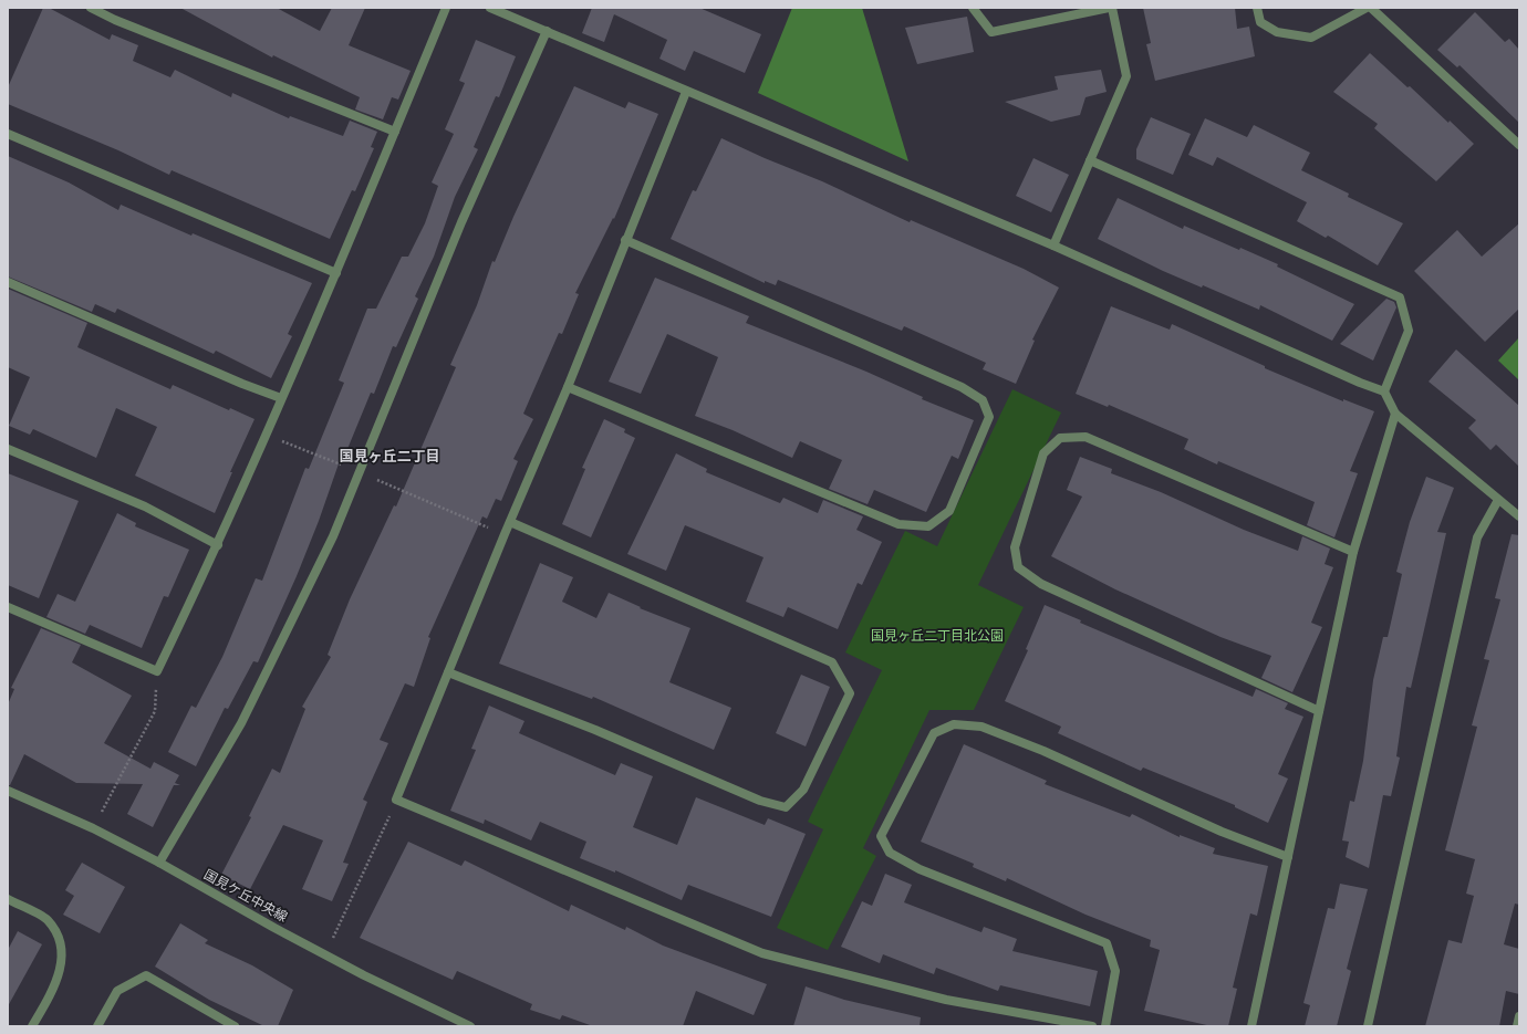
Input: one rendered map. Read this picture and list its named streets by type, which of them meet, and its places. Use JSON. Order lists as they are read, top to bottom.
{
  "streets": {
    "street": ["国見ケ丘中央線"]
  },
  "districts": ["国見ヶ丘二丁目"],
  "parks": ["国見ヶ丘二丁目北公園"]
}
